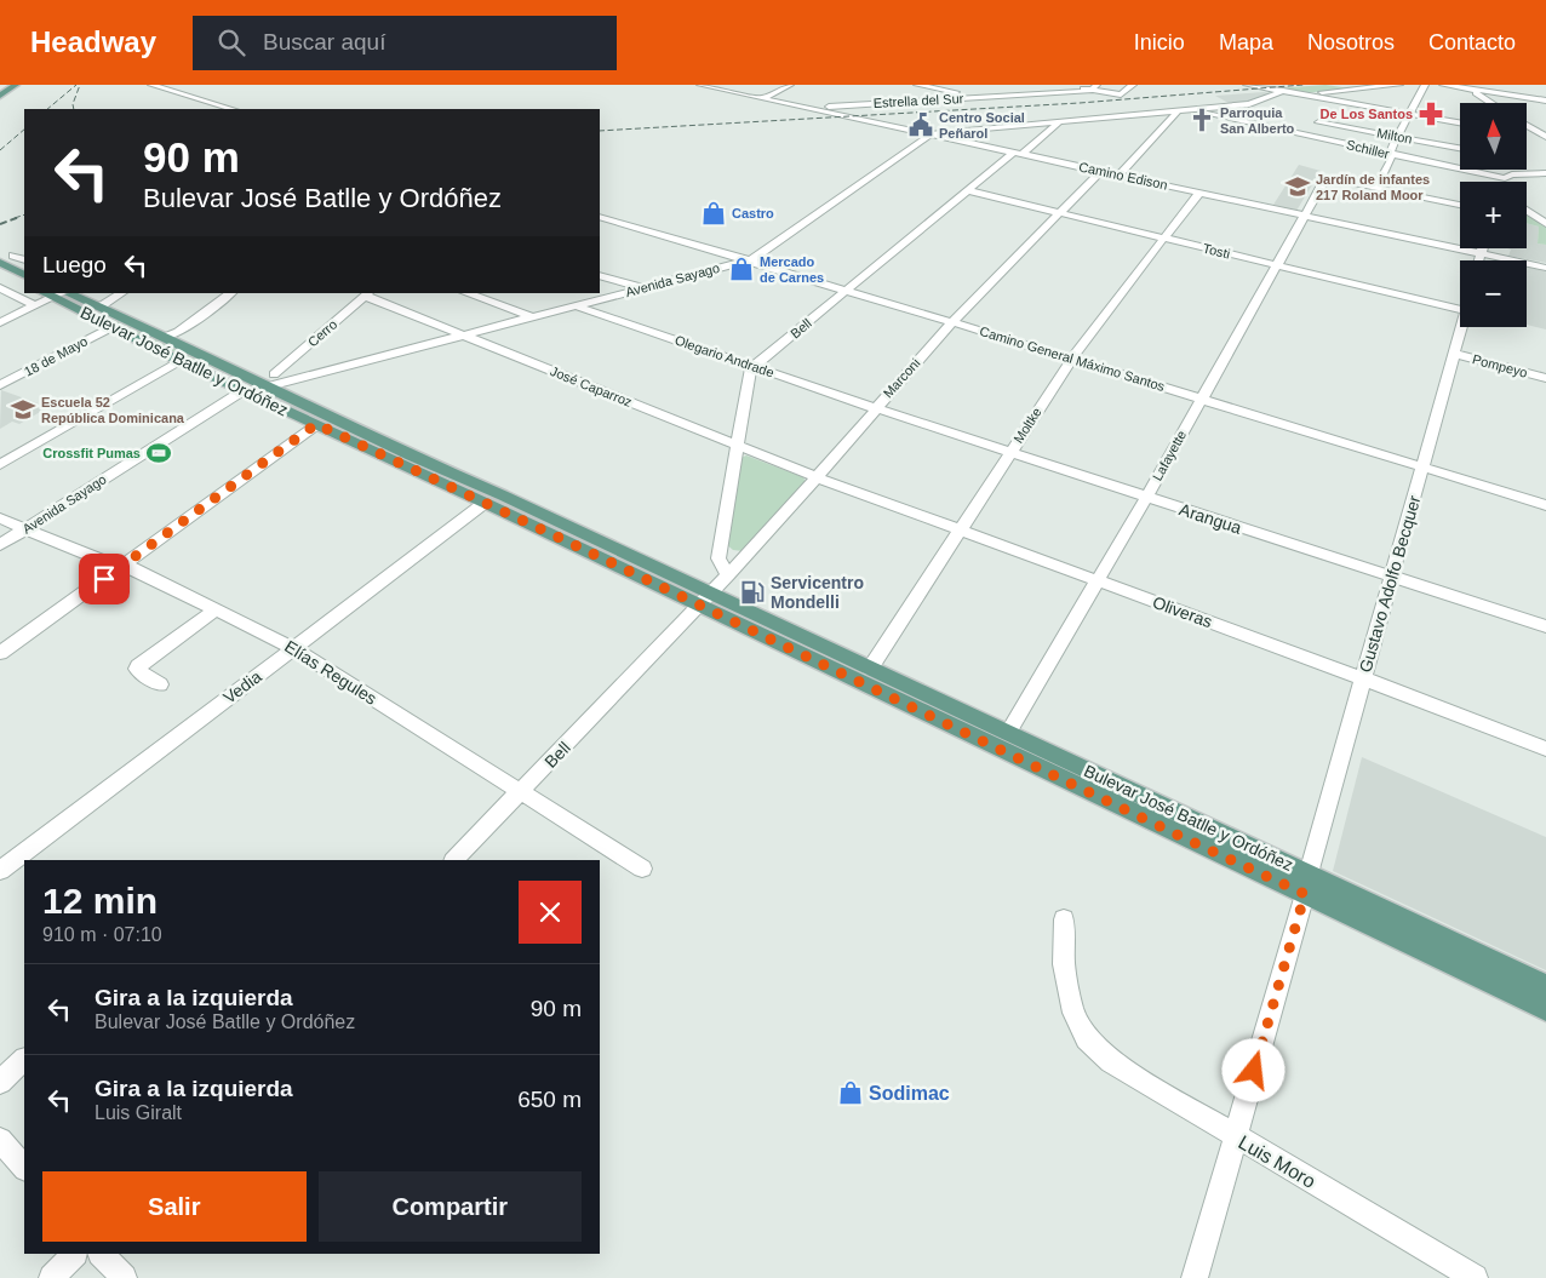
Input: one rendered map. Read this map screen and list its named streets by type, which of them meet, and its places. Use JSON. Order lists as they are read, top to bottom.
{
  "streets": {
    "main road": ["Bulevar José Batlle y Ordóñez"],
    "street": [
      "Estrella del Sur",
      "Milton",
      "Schiller",
      "Camino Edison",
      "Tosti",
      "Avenida Sayago",
      "Bell",
      "Cerro",
      "18 de Mayo",
      "Olegario Andrade",
      "Camino General Máximo Santos",
      "Pompeyo",
      "Marconi",
      "José Caparroz",
      "Moltke",
      "Lafayette",
      "Arangua",
      "Gustavo Adolfo Becquer",
      "Oliveras",
      "Elías Regules",
      "Vedia",
      "Luis Moro"
    ]
  },
  "crossings": [
    ["Estrella del Sur", "Camino Edison"],
    ["Schiller", "Avenida Sayago"],
    ["Camino Edison", "Avenida Sayago"],
    ["Camino Edison", "Bell"],
    ["Camino Edison", "Marconi"],
    ["Camino Edison", "Moltke"],
    ["Camino Edison", "Lafayette"],
    ["Tosti", "Bell"],
    ["Tosti", "Marconi"],
    ["Tosti", "Moltke"],
    ["Tosti", "Lafayette"],
    ["Avenida Sayago", "Bell"],
    ["Avenida Sayago", "Cerro"],
    ["Avenida Sayago", "Olegario Andrade"],
    ["Avenida Sayago", "Camino General Máximo Santos"],
    ["Avenida Sayago", "Bulevar José Batlle y Ordóñez"],
    ["Avenida Sayago", "José Caparroz"],
    ["Avenida Sayago", "Elías Regules"],
    ["Bell", "Olegario Andrade"],
    ["Bell", "Camino General Máximo Santos"],
    ["Bell", "Bulevar José Batlle y Ordóñez"],
    ["Bell", "Marconi"],
    ["Bell", "Elías Regules"],
    ["Cerro", "Bulevar José Batlle y Ordóñez"],
    ["Cerro", "José Caparroz"],
    ["18 de Mayo", "Bulevar José Batlle y Ordóñez"],
    ["Olegario Andrade", "Marconi"],
    ["Olegario Andrade", "Arangua"],
    ["Camino General Máximo Santos", "Marconi"],
    ["Camino General Máximo Santos", "Moltke"],
    ["Camino General Máximo Santos", "Lafayette"],
    ["Camino General Máximo Santos", "Gustavo Adolfo Becquer"],
    ["Bulevar José Batlle y Ordóñez", "Marconi"],
    ["Bulevar José Batlle y Ordóñez", "Moltke"],
    ["Bulevar José Batlle y Ordóñez", "Lafayette"],
    ["Bulevar José Batlle y Ordóñez", "Gustavo Adolfo Becquer"],
    ["Bulevar José Batlle y Ordóñez", "Vedia"],
    ["Pompeyo", "Gustavo Adolfo Becquer"],
    ["Marconi", "José Caparroz"],
    ["Marconi", "Arangua"],
    ["Marconi", "Oliveras"],
    ["José Caparroz", "Oliveras"],
    ["Moltke", "Arangua"],
    ["Moltke", "Oliveras"],
    ["Lafayette", "Arangua"],
    ["Lafayette", "Oliveras"],
    ["Arangua", "Gustavo Adolfo Becquer"],
    ["Gustavo Adolfo Becquer", "Oliveras"],
    ["Gustavo Adolfo Becquer", "Luis Moro"],
    ["Elías Regules", "Vedia"]
  ],
  "places": {
    "pharmacy": ["De Los Santos"],
    "church": ["Parroquia San Alberto"],
    "public building": ["Centro Social Peñarol"],
    "school or university": ["Jardín de infantes 217 Roland Moor", "Escuela 52 República Dominicana"],
    "shop": ["Castro", "Mercado de Carnes", "Sodimac"],
    "sports": ["Crossfit Pumas"],
    "fuel station": ["Servicentro Mondelli"]
  },
  "north": "top",
  "page": {
    "header": "Headway",
    "search": "Buscar aquí",
    "nav": [
      "Inicio",
      "Mapa",
      "Nosotros",
      "Contacto"
    ],
    "map_buttons": ["+", "−"],
    "turn": ["90 m", "Bulevar José Batlle y Ordóñez"],
    "then": "Luego",
    "heading": ["12 min", "910 m · 07:10"],
    "list": [
      {
        "name": "Gira a la izquierda",
        "note": "Bulevar José Batlle y Ordóñez",
        "value": "90 m"
      },
      {
        "name": "Gira a la izquierda",
        "note": "Luis Giralt",
        "value": "650 m"
      }
    ],
    "buttons": ["Salir", "Compartir"]
  }
}
